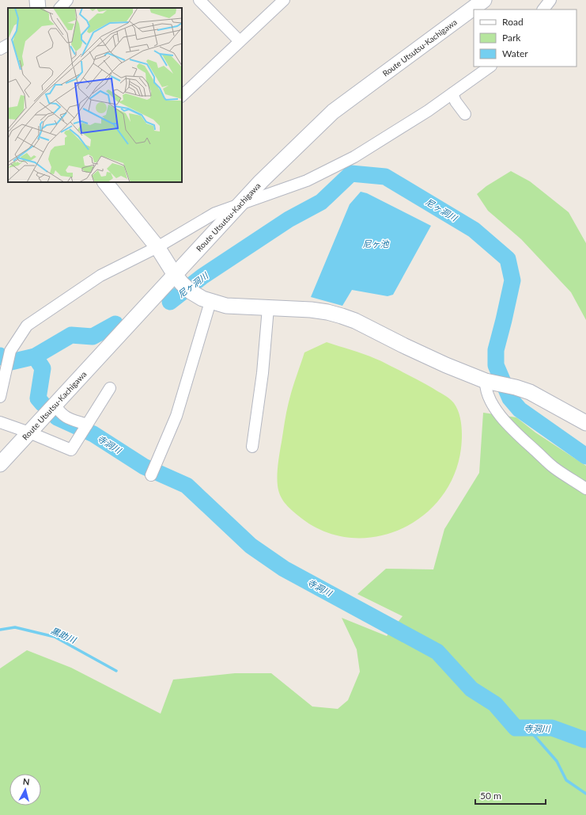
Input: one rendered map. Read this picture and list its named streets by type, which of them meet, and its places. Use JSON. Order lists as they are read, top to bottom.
{
  "streets": {
    "main road": ["Route Utsutsu-Kachigawa"]
  },
  "water": [
    "尼ヶ洞川",
    "尼ヶ池",
    "寺洞川",
    "黒助川"
  ],
  "legend": ["Road", "Park", "Water"],
  "scale_bar": "50 m",
  "north": "top"
}
